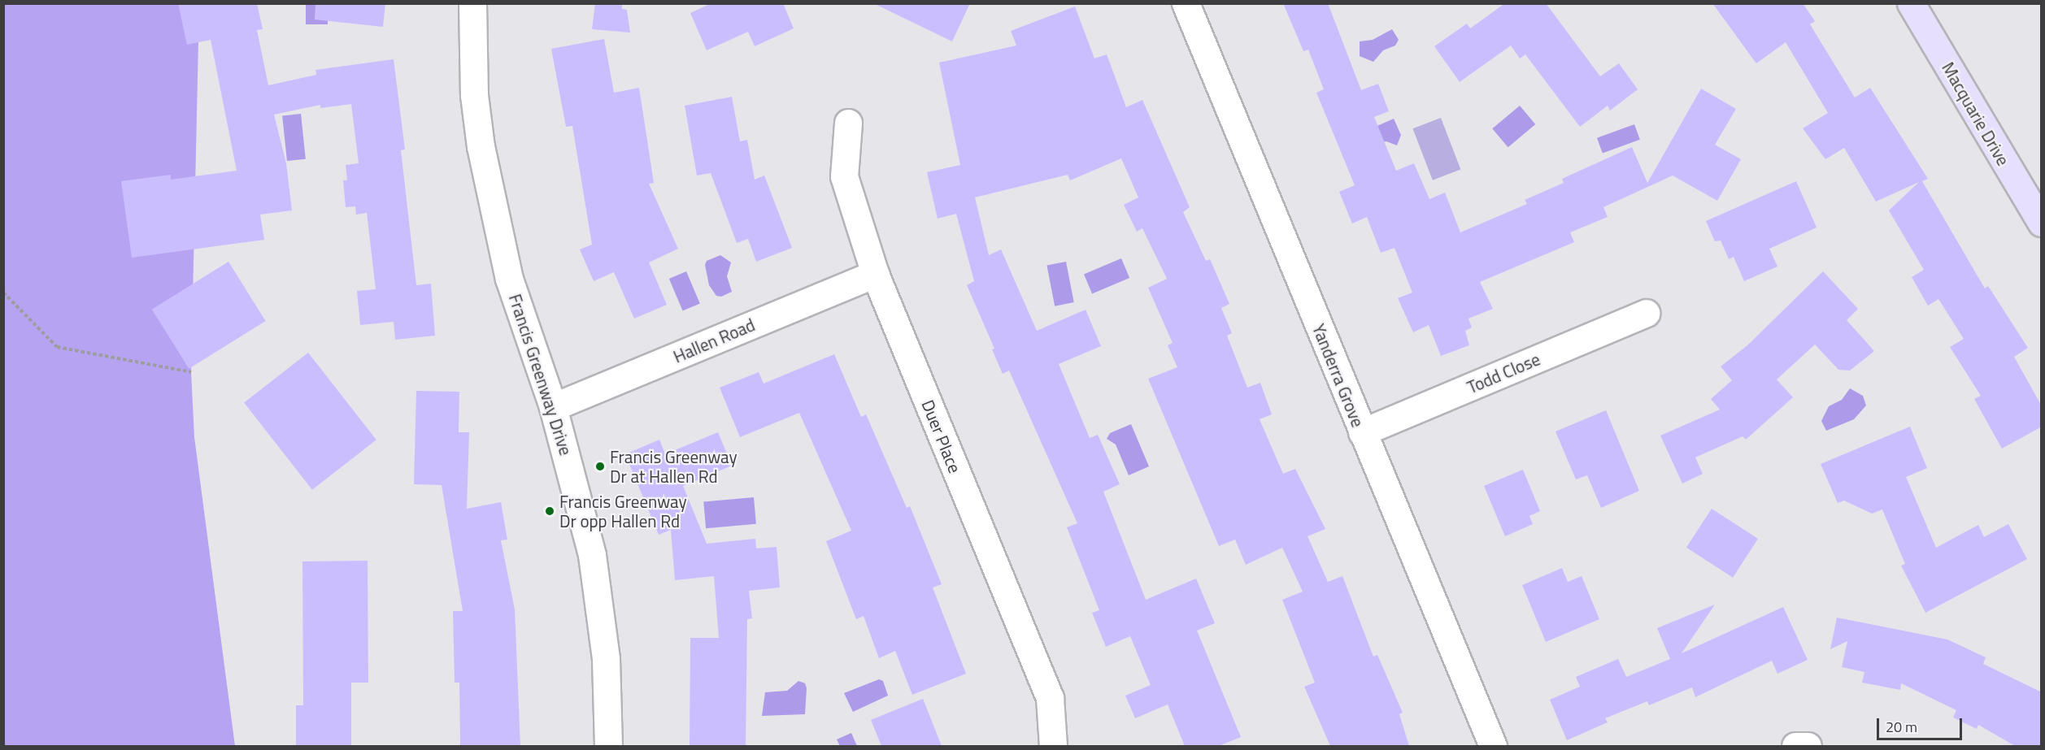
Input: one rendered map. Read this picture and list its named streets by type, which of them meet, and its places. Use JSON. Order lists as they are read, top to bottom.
{
  "streets": {
    "main road": ["Macquarie Drive"],
    "street": [
      "Hallen Road",
      "Todd Close",
      "Francis Greenway Drive",
      "Yanderra Grove",
      "Duer Place"
    ]
  },
  "crossings": [
    ["Hallen Road", "Francis Greenway Drive"],
    ["Hallen Road", "Duer Place"],
    ["Todd Close", "Yanderra Grove"]
  ],
  "places": ["Francis Greenway Dr at Hallen Rd", "Francis Greenway Dr opp Hallen Rd"],
  "scale_bar": "20 m"
}
